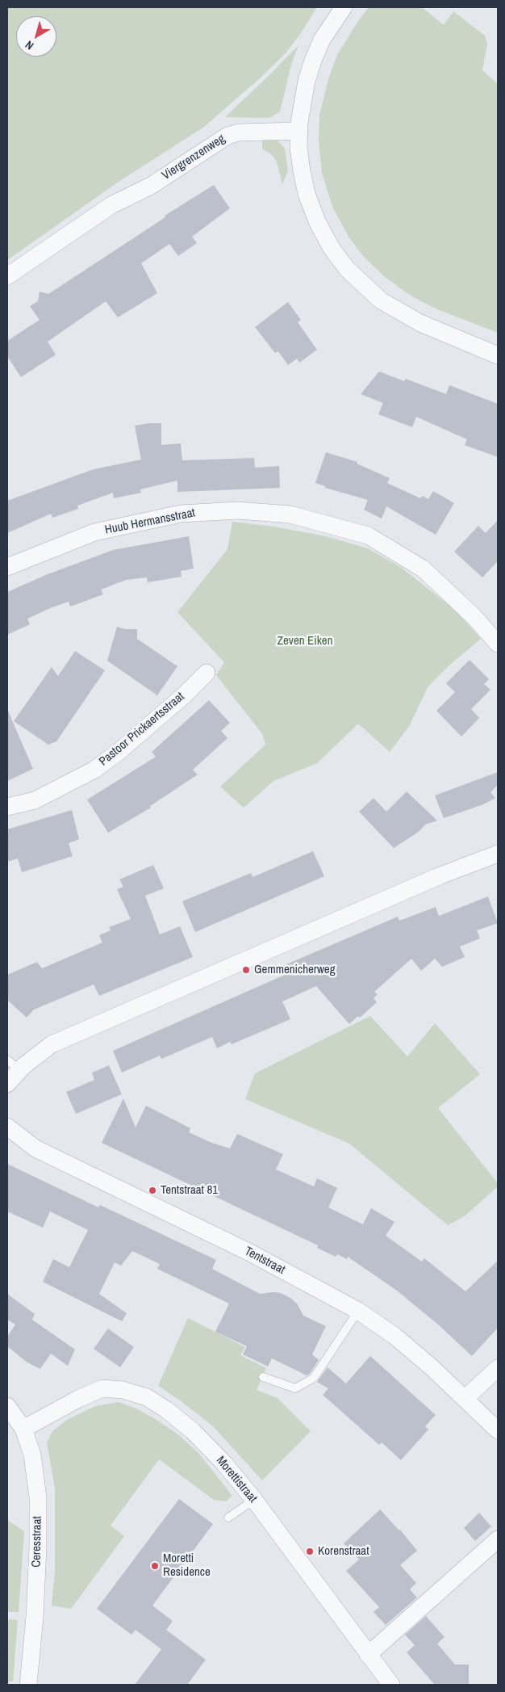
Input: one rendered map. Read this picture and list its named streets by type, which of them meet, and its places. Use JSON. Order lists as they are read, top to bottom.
{
  "streets": {
    "street": [
      "Viergrenzenweg",
      "Huub Hermansstraat",
      "Pastoor Prickaertsstraat",
      "Tentstraat",
      "Morettistraat",
      "Ceresstraat"
    ]
  },
  "crossings": [
    ["Morettistraat", "Ceresstraat"]
  ],
  "parks": ["Zeven Eiken"],
  "places": [
    "Gemmenicherweg",
    "Tentstraat 81",
    "Korenstraat",
    "Moretti Residence"
  ],
  "north": "bottom left"
}
